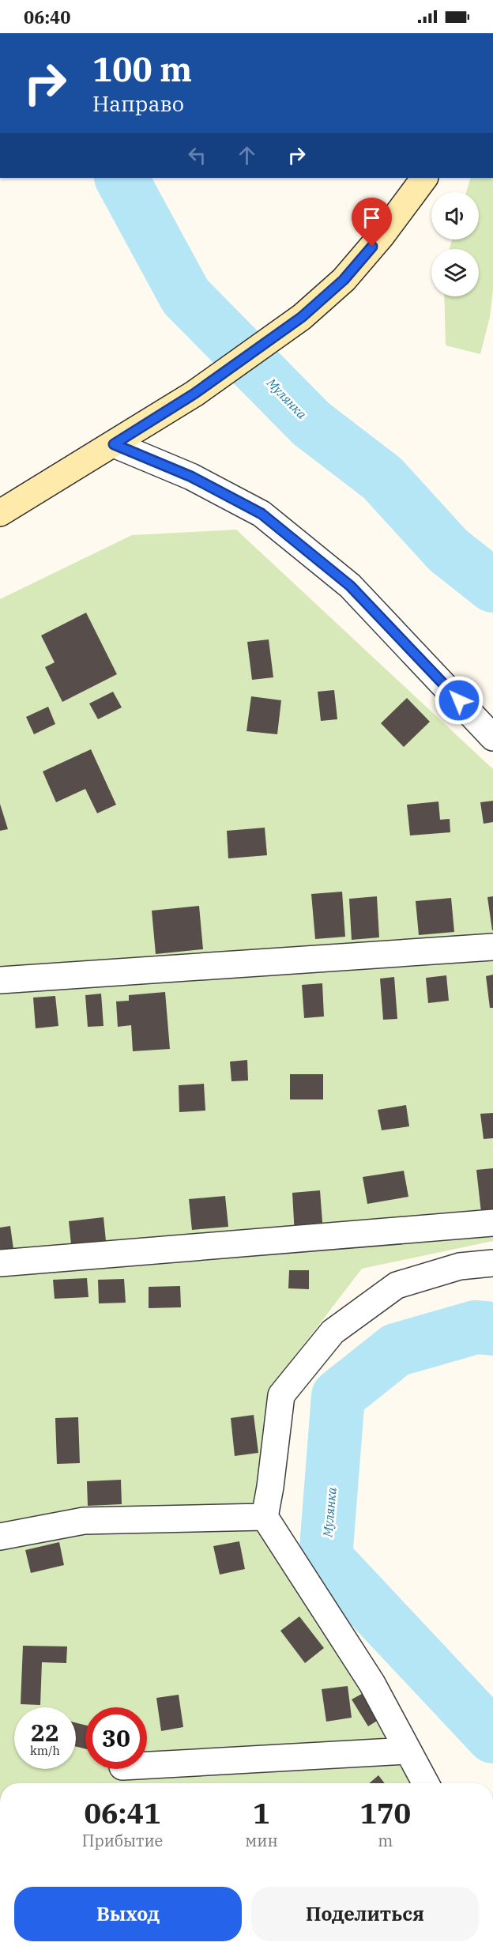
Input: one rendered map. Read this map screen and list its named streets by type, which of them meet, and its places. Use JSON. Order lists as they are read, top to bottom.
{
  "water": ["Мулянка"],
  "page": {
    "status": "06:40",
    "turn": ["100 m", "Направо"],
    "speed": "22 km/h",
    "limit": "30",
    "eta": [
      "06:41",
      "Прибытие",
      "1",
      "мин",
      "170",
      "m"
    ],
    "buttons": ["Выход", "Поделиться"]
  }
}
